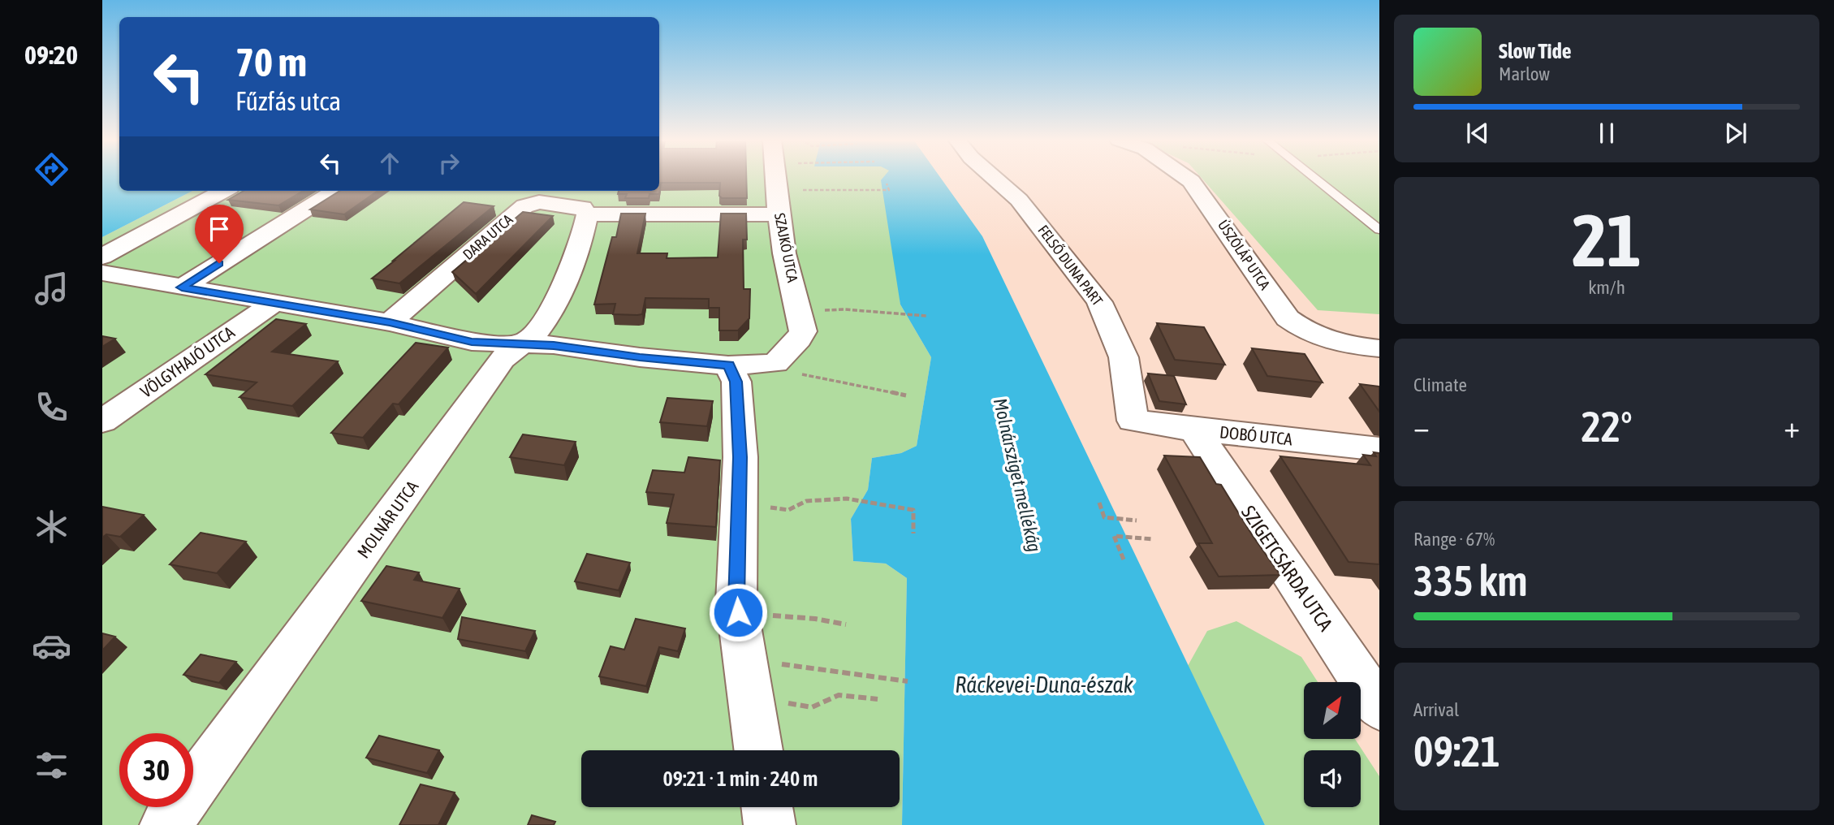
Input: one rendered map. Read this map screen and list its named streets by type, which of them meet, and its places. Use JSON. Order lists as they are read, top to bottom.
{
  "streets": {
    "street": [
      "DARA UTCA",
      "SZAJKÓ UTCA",
      "ÚSZÓLÁP UTCA",
      "FELSŐ DUNA PART",
      "VÖLGYHAJÓ UTCA",
      "DOBÓ UTCA",
      "MOLNÁR UTCA",
      "SZIGETCSÁRDA UTCA"
    ]
  },
  "crossings": [
    ["DARA UTCA", "SZAJKÓ UTCA"],
    ["DARA UTCA", "MOLNÁR UTCA"],
    ["FELSŐ DUNA PART", "DOBÓ UTCA"],
    ["DOBÓ UTCA", "SZIGETCSÁRDA UTCA"]
  ],
  "water": ["Molnársziget mellékág", "Ráckevei-Duna-észak"],
  "north": "top right",
  "page": {
    "tabs": "09:20",
    "turn": ["70 m", "Fűzfás utca"],
    "song": ["Slow Tide", "Marlow"],
    "tile": [
      ["21", "km/h"],
      "Climate",
      ["Range · 67%", "335 km"],
      ["Arrival", "09:21"]
    ],
    "heat": ["−", "22°", "+"],
    "limit": "30",
    "trip": "09:21 · 1 min · 240 m"
  }
}
